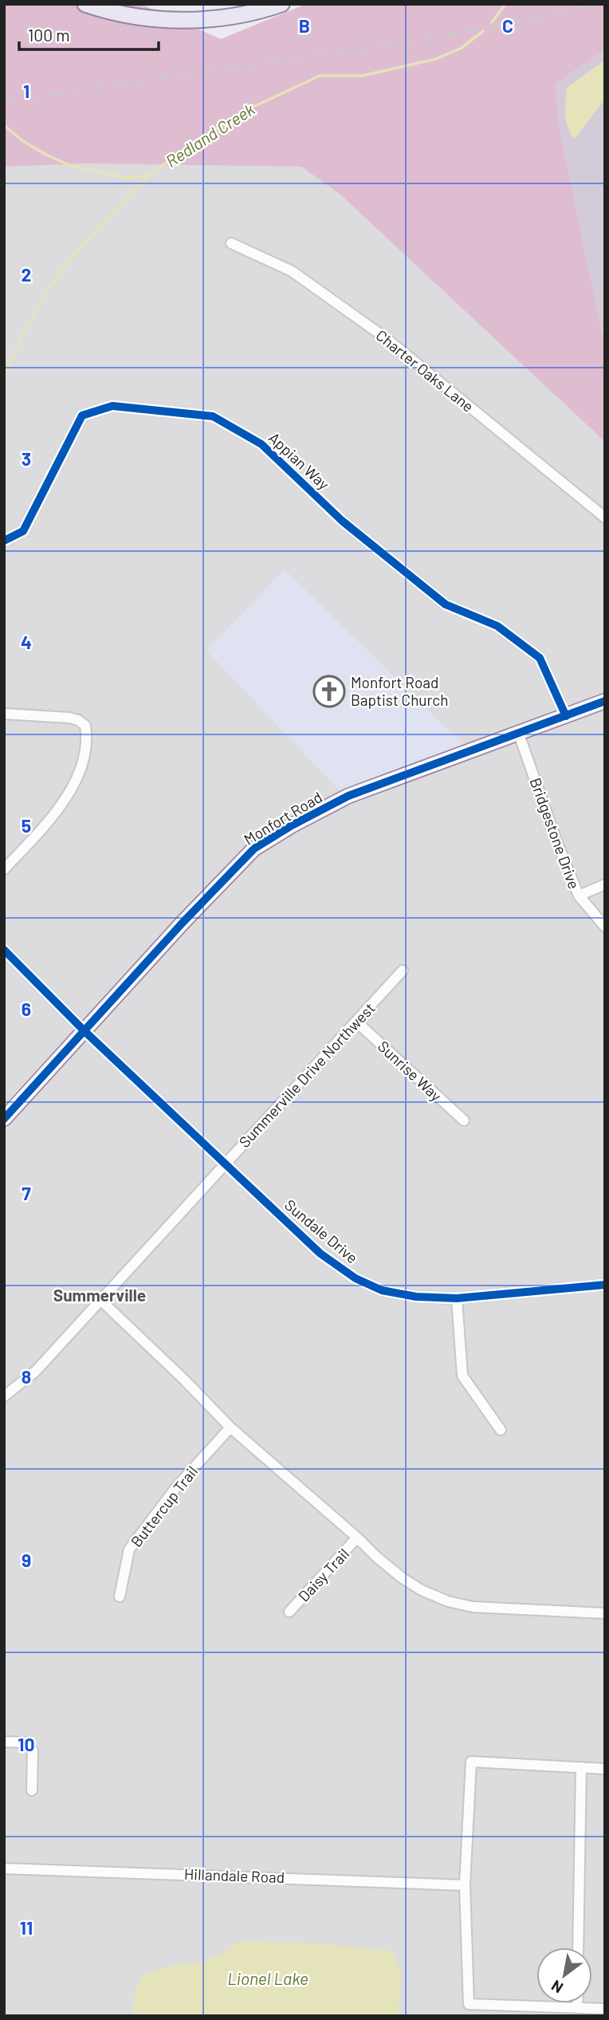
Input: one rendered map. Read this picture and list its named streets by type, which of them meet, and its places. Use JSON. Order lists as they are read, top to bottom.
{
  "streets": {
    "street": [
      "Charter Oaks Lane",
      "Appian Way",
      "Monfort Road",
      "Bridgestone Drive",
      "Sunrise Way",
      "Summerville Drive Northwest",
      "Sundale Drive",
      "Buttercup Trail",
      "Daisy Trail",
      "Hillandale Road"
    ]
  },
  "crossings": [
    ["Appian Way", "Monfort Road"],
    ["Monfort Road", "Bridgestone Drive"],
    ["Monfort Road", "Sundale Drive"],
    ["Sunrise Way", "Summerville Drive Northwest"],
    ["Summerville Drive Northwest", "Sundale Drive"]
  ],
  "districts": ["Summerville"],
  "water": ["Redland Creek", "Lionel Lake"],
  "places": {
    "church": ["Monfort Road Baptist Church"]
  },
  "scale_bar": "100 m",
  "north": "bottom left",
  "grid": {
    "columns": ["B", "C"],
    "rows": [
      "1",
      "2",
      "3",
      "4",
      "5",
      "6",
      "7",
      "8",
      "9",
      "10",
      "11"
    ]
  }
}
